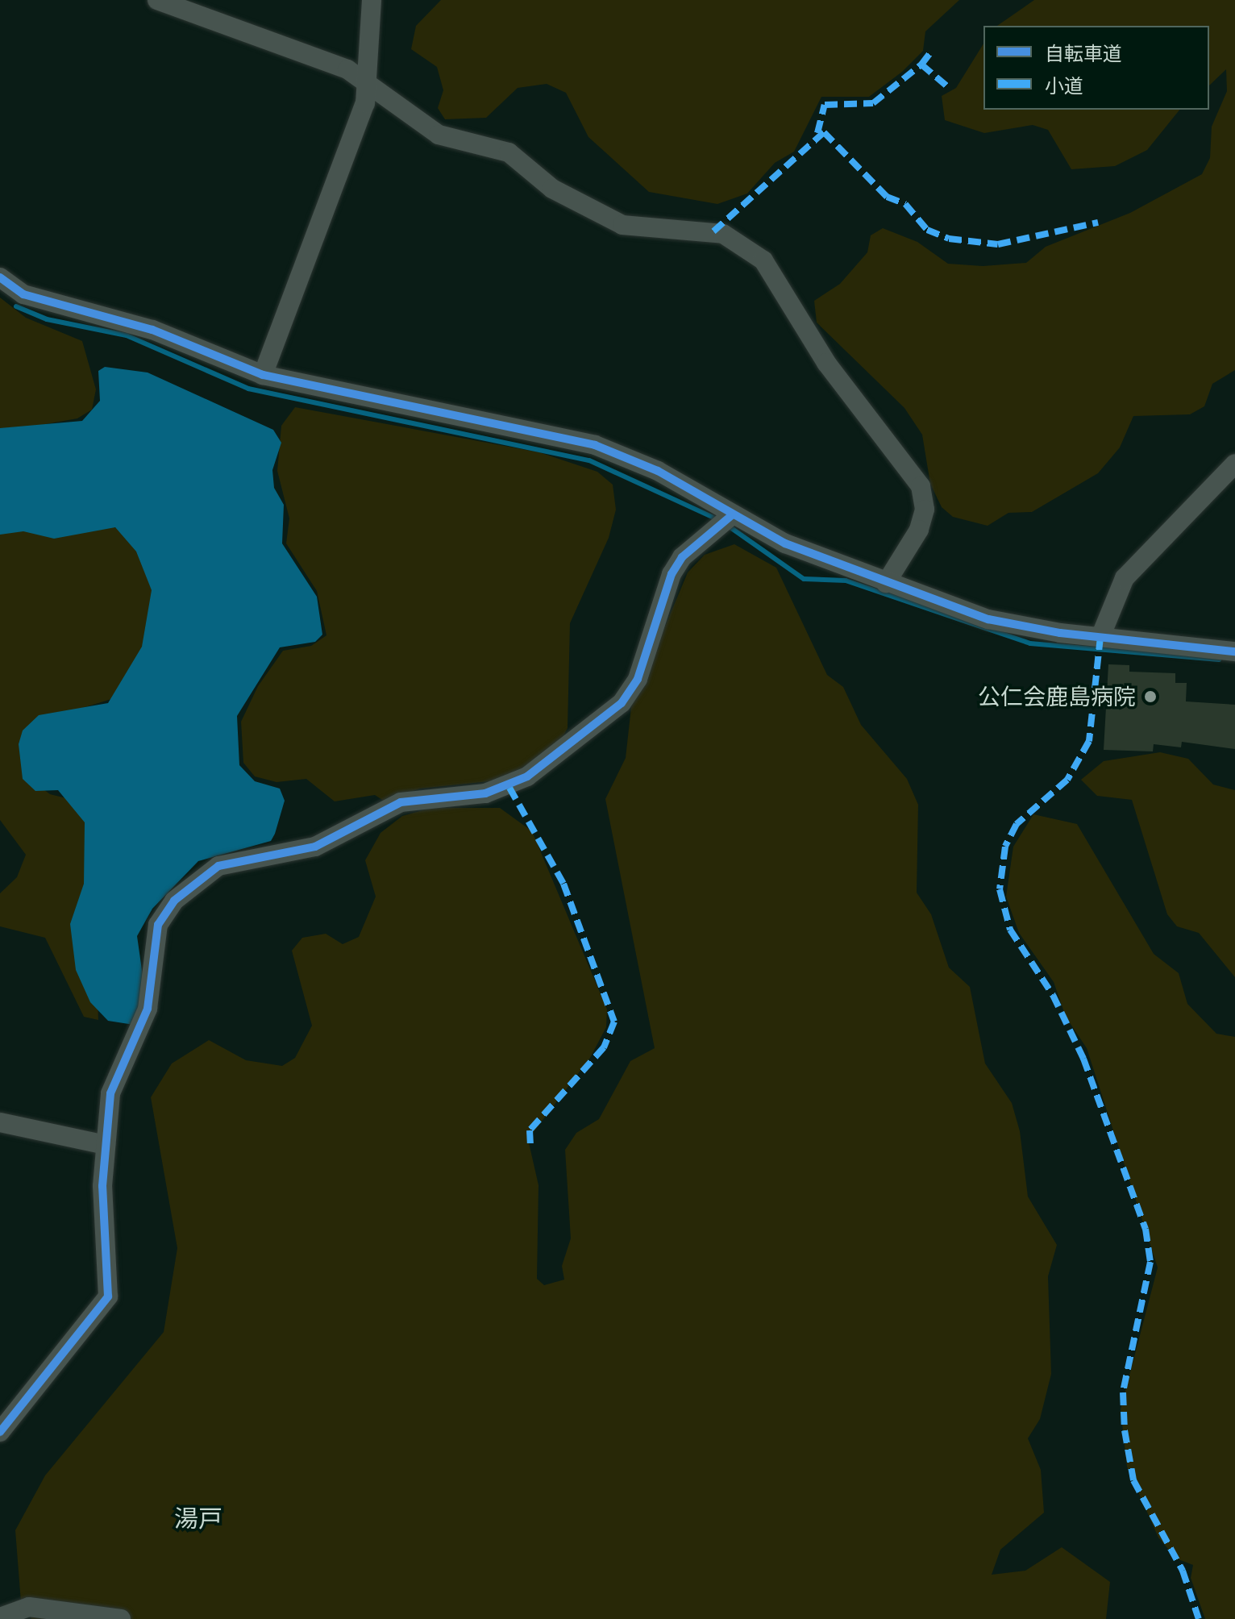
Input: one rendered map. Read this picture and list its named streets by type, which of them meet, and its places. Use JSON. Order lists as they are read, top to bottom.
{
  "districts": ["湯戸"],
  "places": ["公仁会鹿島病院"],
  "legend": ["自転車道", "小道"]
}
